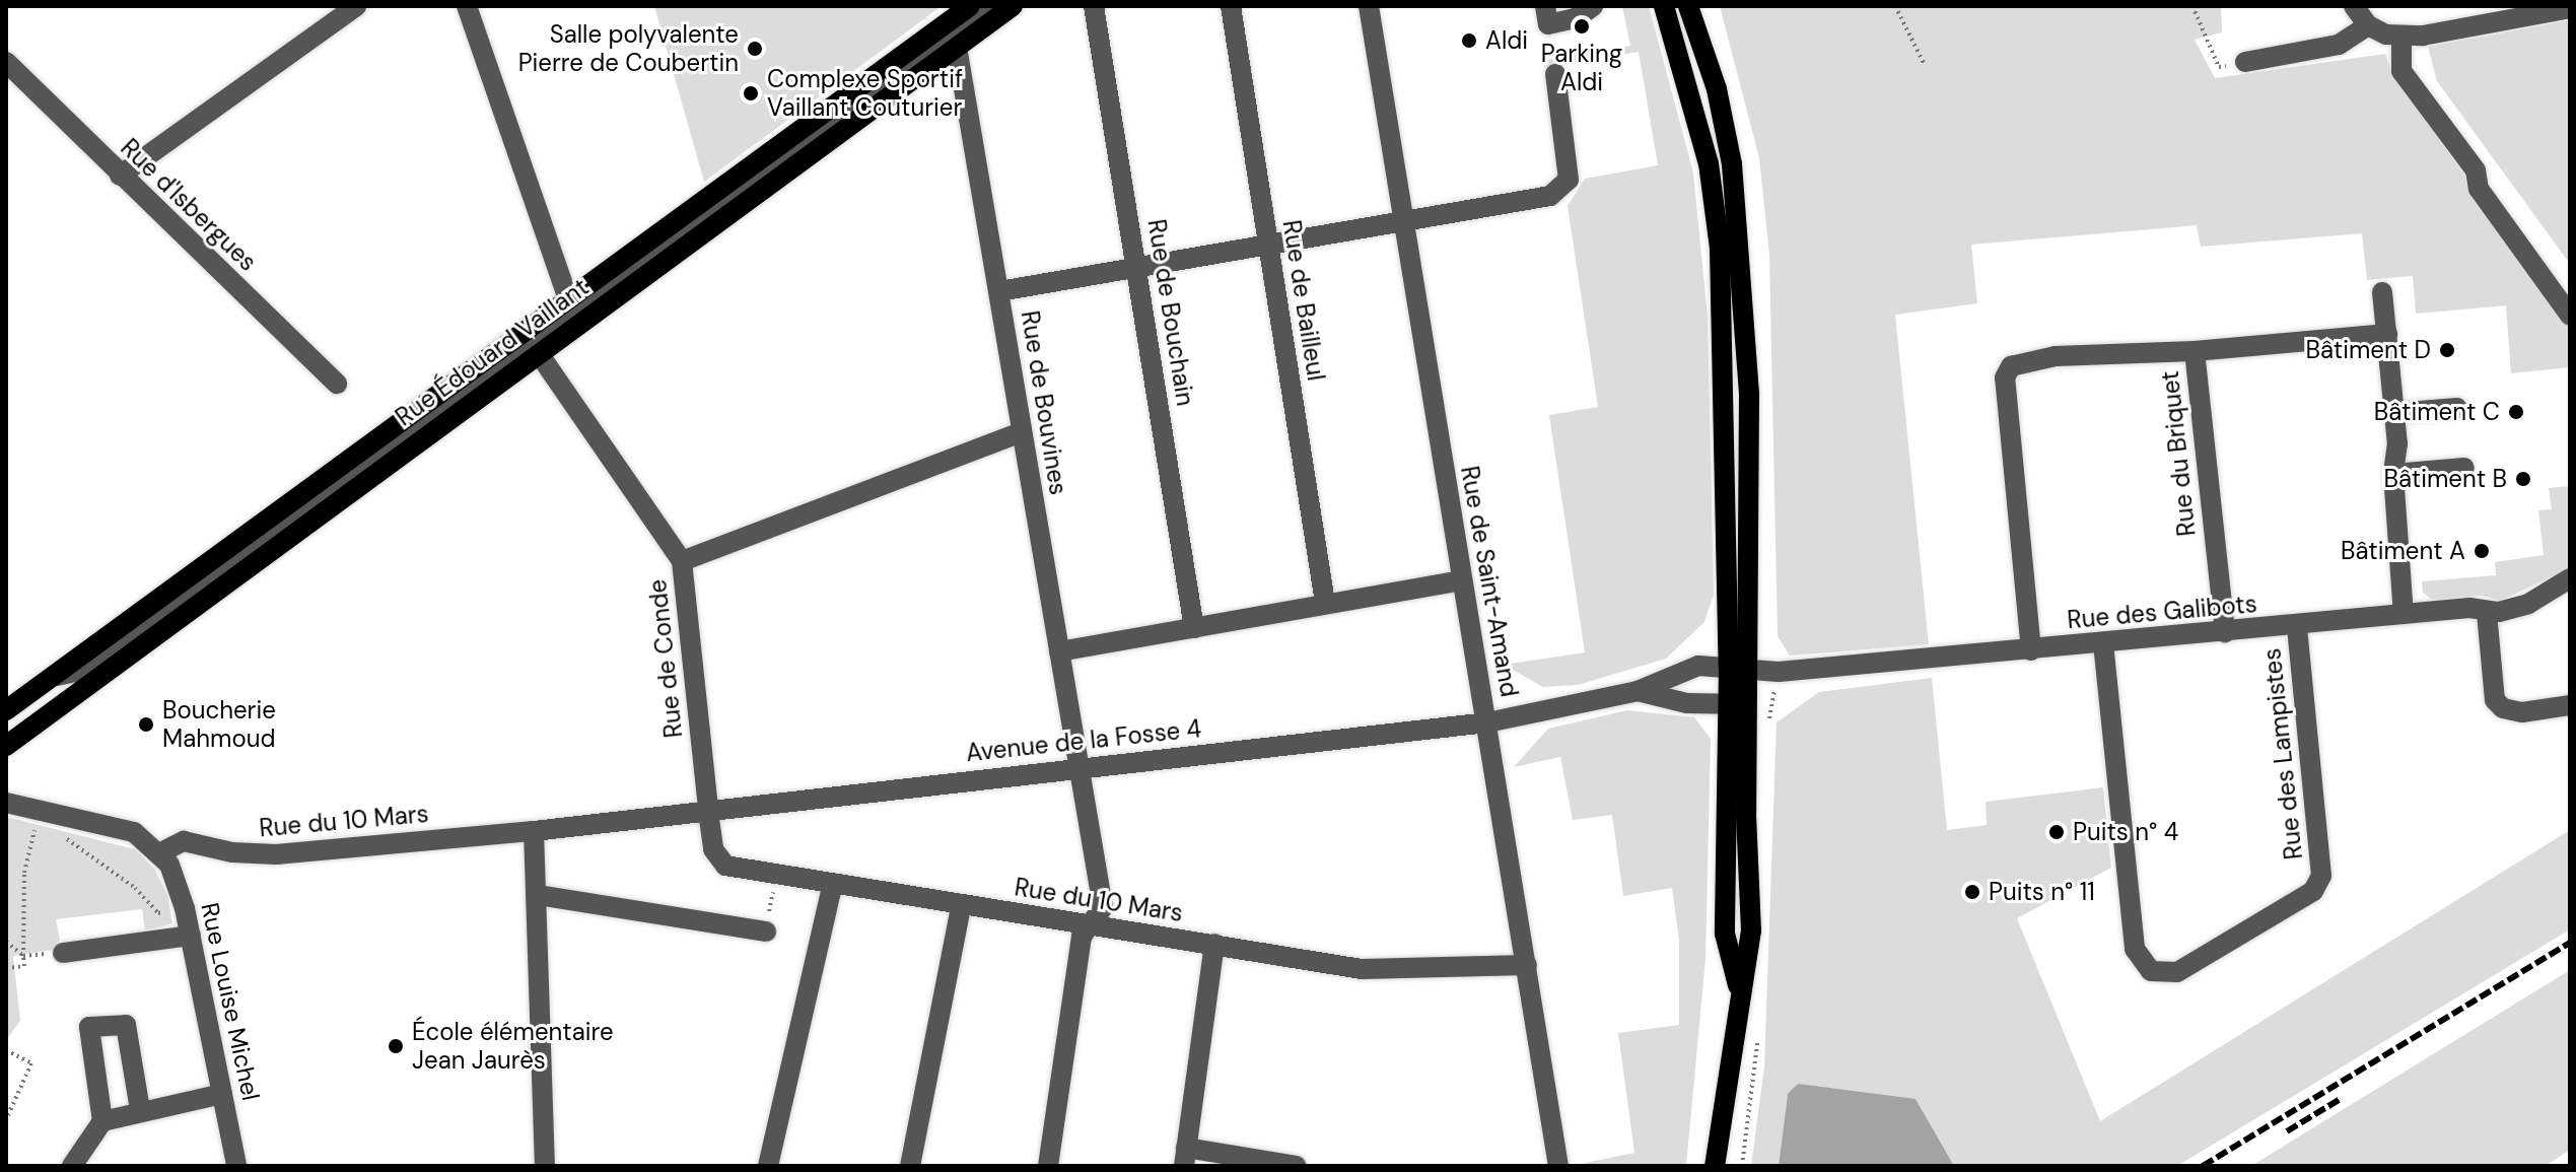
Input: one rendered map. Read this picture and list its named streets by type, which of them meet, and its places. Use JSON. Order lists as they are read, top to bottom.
{
  "streets": {
    "main road": ["Rue Édouard Vaillant"],
    "street": [
      "Rue d'Isbergues",
      "Rue de Bailleul",
      "Rue de Bouchain",
      "Rue de Bouvines",
      "Rue du Briquet",
      "Rue de Saint-Amand",
      "Rue des Galibots",
      "Rue de Conde",
      "Avenue de la Fosse 4",
      "Rue des Lampistes",
      "Rue du 10 Mars",
      "Rue Louise Michel"
    ]
  },
  "crossings": [
    ["Rue Édouard Vaillant", "Rue de Bouvines"],
    ["Rue Édouard Vaillant", "Rue de Conde"],
    ["Rue de Bouvines", "Avenue de la Fosse 4"],
    ["Rue de Bouvines", "Rue du 10 Mars"],
    ["Rue du Briquet", "Rue des Galibots"],
    ["Rue de Saint-Amand", "Avenue de la Fosse 4"],
    ["Rue de Saint-Amand", "Rue du 10 Mars"],
    ["Rue des Galibots", "Avenue de la Fosse 4"],
    ["Rue des Galibots", "Rue des Lampistes"],
    ["Rue de Conde", "Avenue de la Fosse 4"],
    ["Rue de Conde", "Rue du 10 Mars"],
    ["Avenue de la Fosse 4", "Rue du 10 Mars"],
    ["Rue du 10 Mars", "Rue Louise Michel"]
  ],
  "places": [
    "Parking Aldi",
    "Aldi",
    "Salle polyvalente Pierre de Coubertin",
    "Complexe Sportif Vaillant Couturier",
    "Bâtiment D",
    "Bâtiment C",
    "Bâtiment B",
    "Bâtiment A",
    "Boucherie Mahmoud",
    "Puits n° 4",
    "Puits n° 11",
    "École élémentaire Jean Jaurès"
  ]
}
